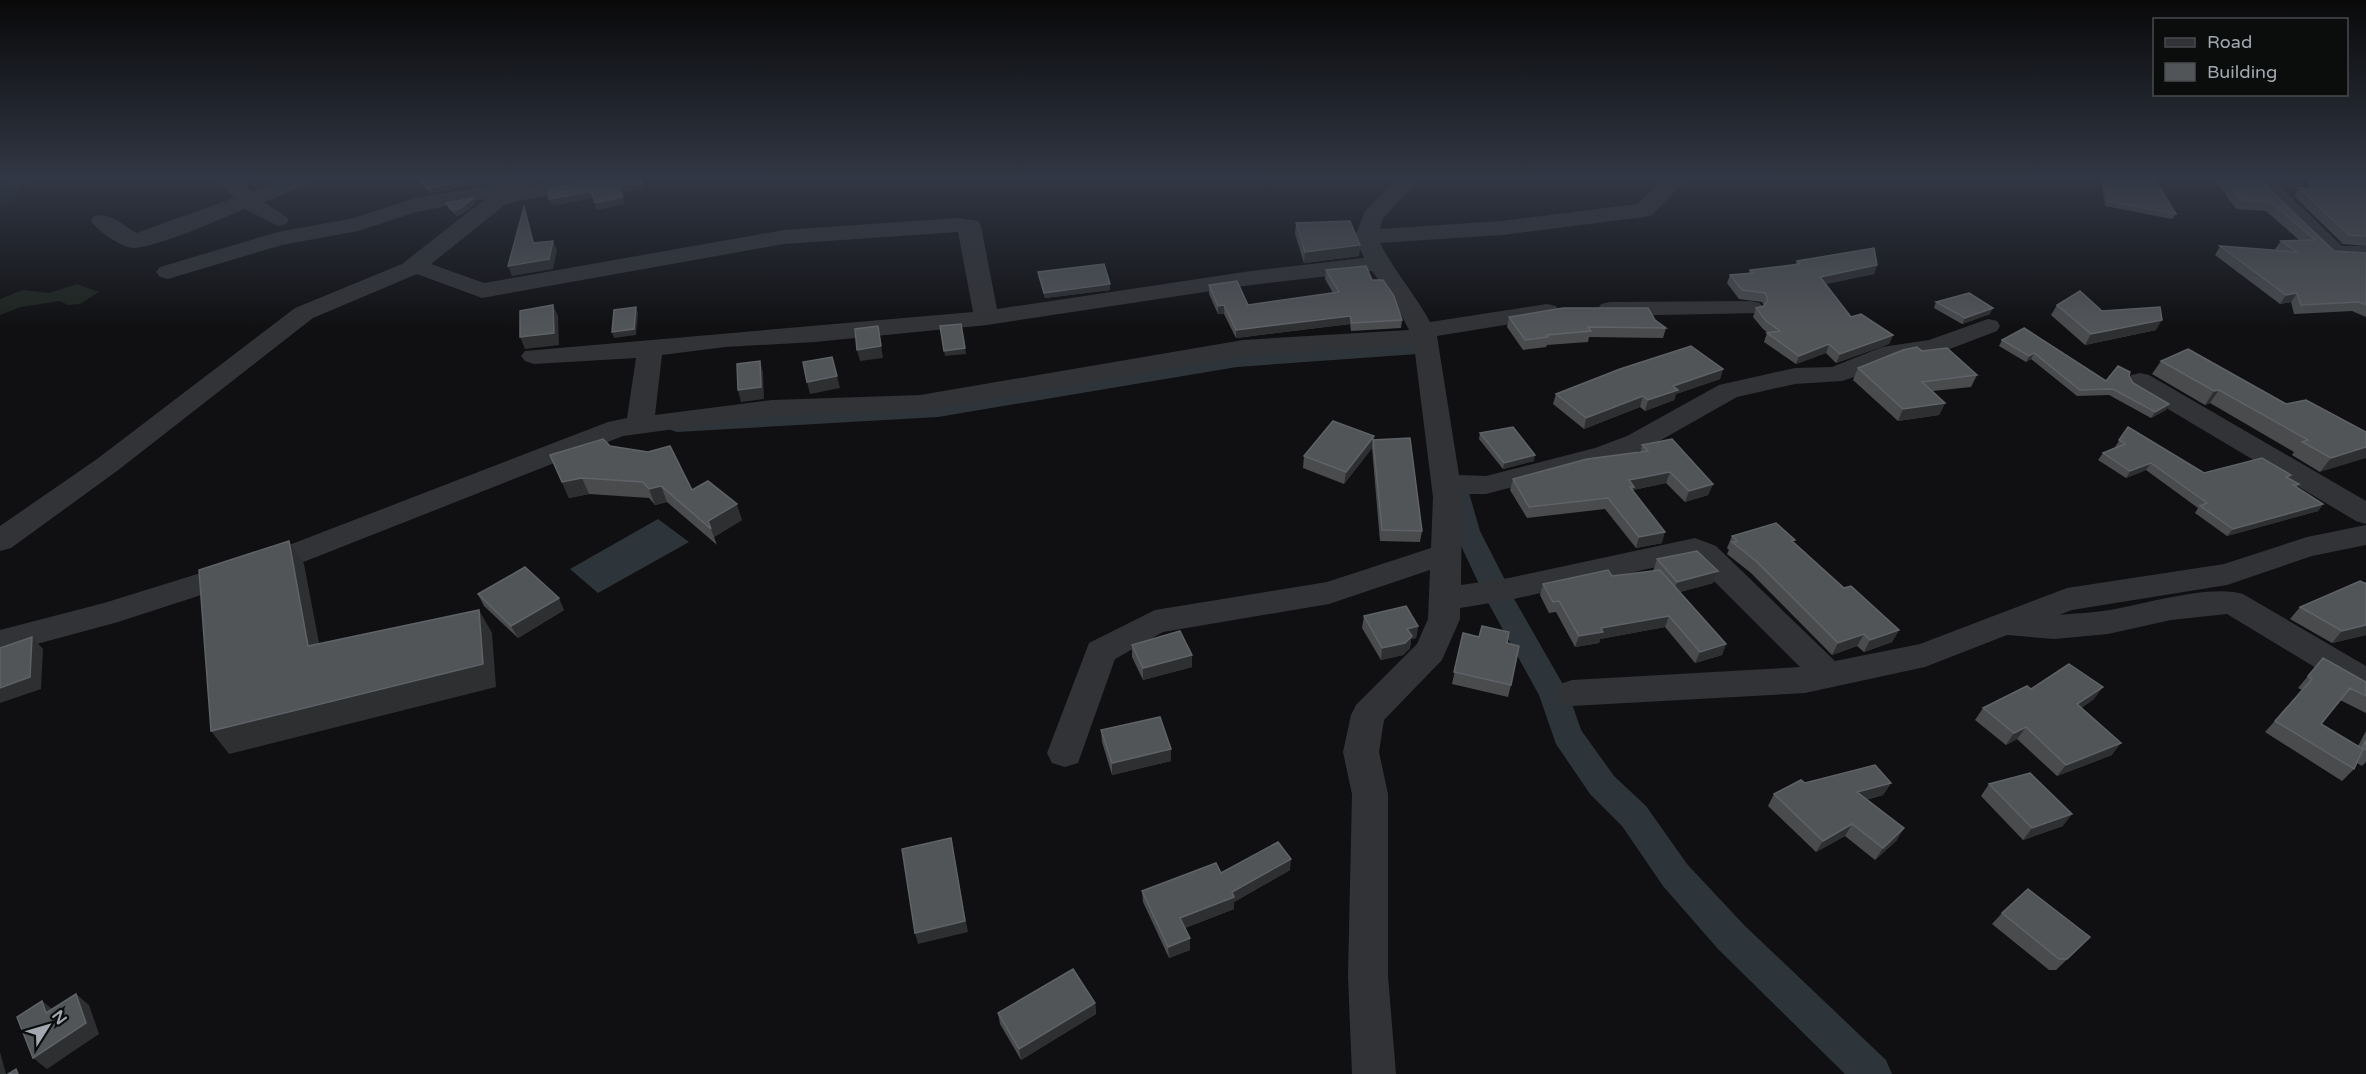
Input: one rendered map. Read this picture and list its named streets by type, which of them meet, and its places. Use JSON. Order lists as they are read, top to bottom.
{
  "legend": ["Road", "Building"],
  "north": "top right"
}
